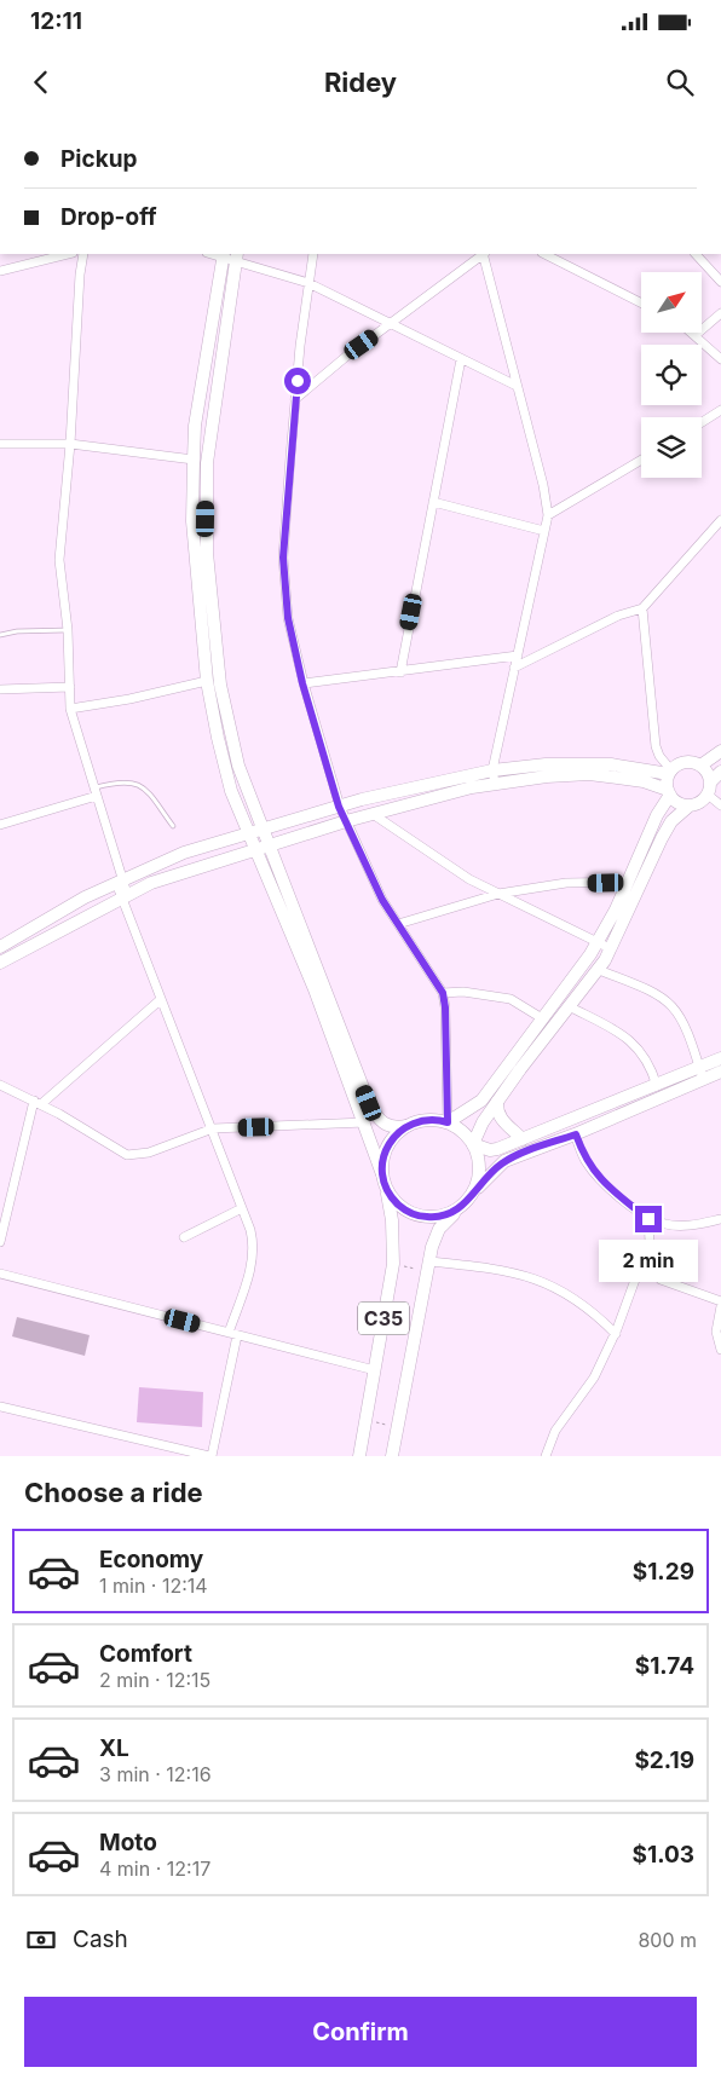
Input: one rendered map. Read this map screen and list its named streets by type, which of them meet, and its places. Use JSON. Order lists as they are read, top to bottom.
{
  "streets": {
    "street": ["C35"]
  },
  "north": "top right",
  "page": {
    "status": "12:11",
    "header": "Ridey",
    "banner": ["Pickup", "Drop-off"],
    "bubble": "2 min",
    "heading": "Choose a ride",
    "list": [
      {
        "name": "Economy",
        "note": "1 min · 12:14",
        "value": "$1.29"
      },
      {
        "name": "Comfort",
        "note": "2 min · 12:15",
        "value": "$1.74"
      },
      {
        "name": "XL",
        "note": "3 min · 12:16",
        "value": "$2.19"
      },
      {
        "name": "Moto",
        "note": "4 min · 12:17",
        "value": "$1.03"
      }
    ],
    "pay": ["Cash", "800 m"],
    "buttons": "Confirm"
  }
}
